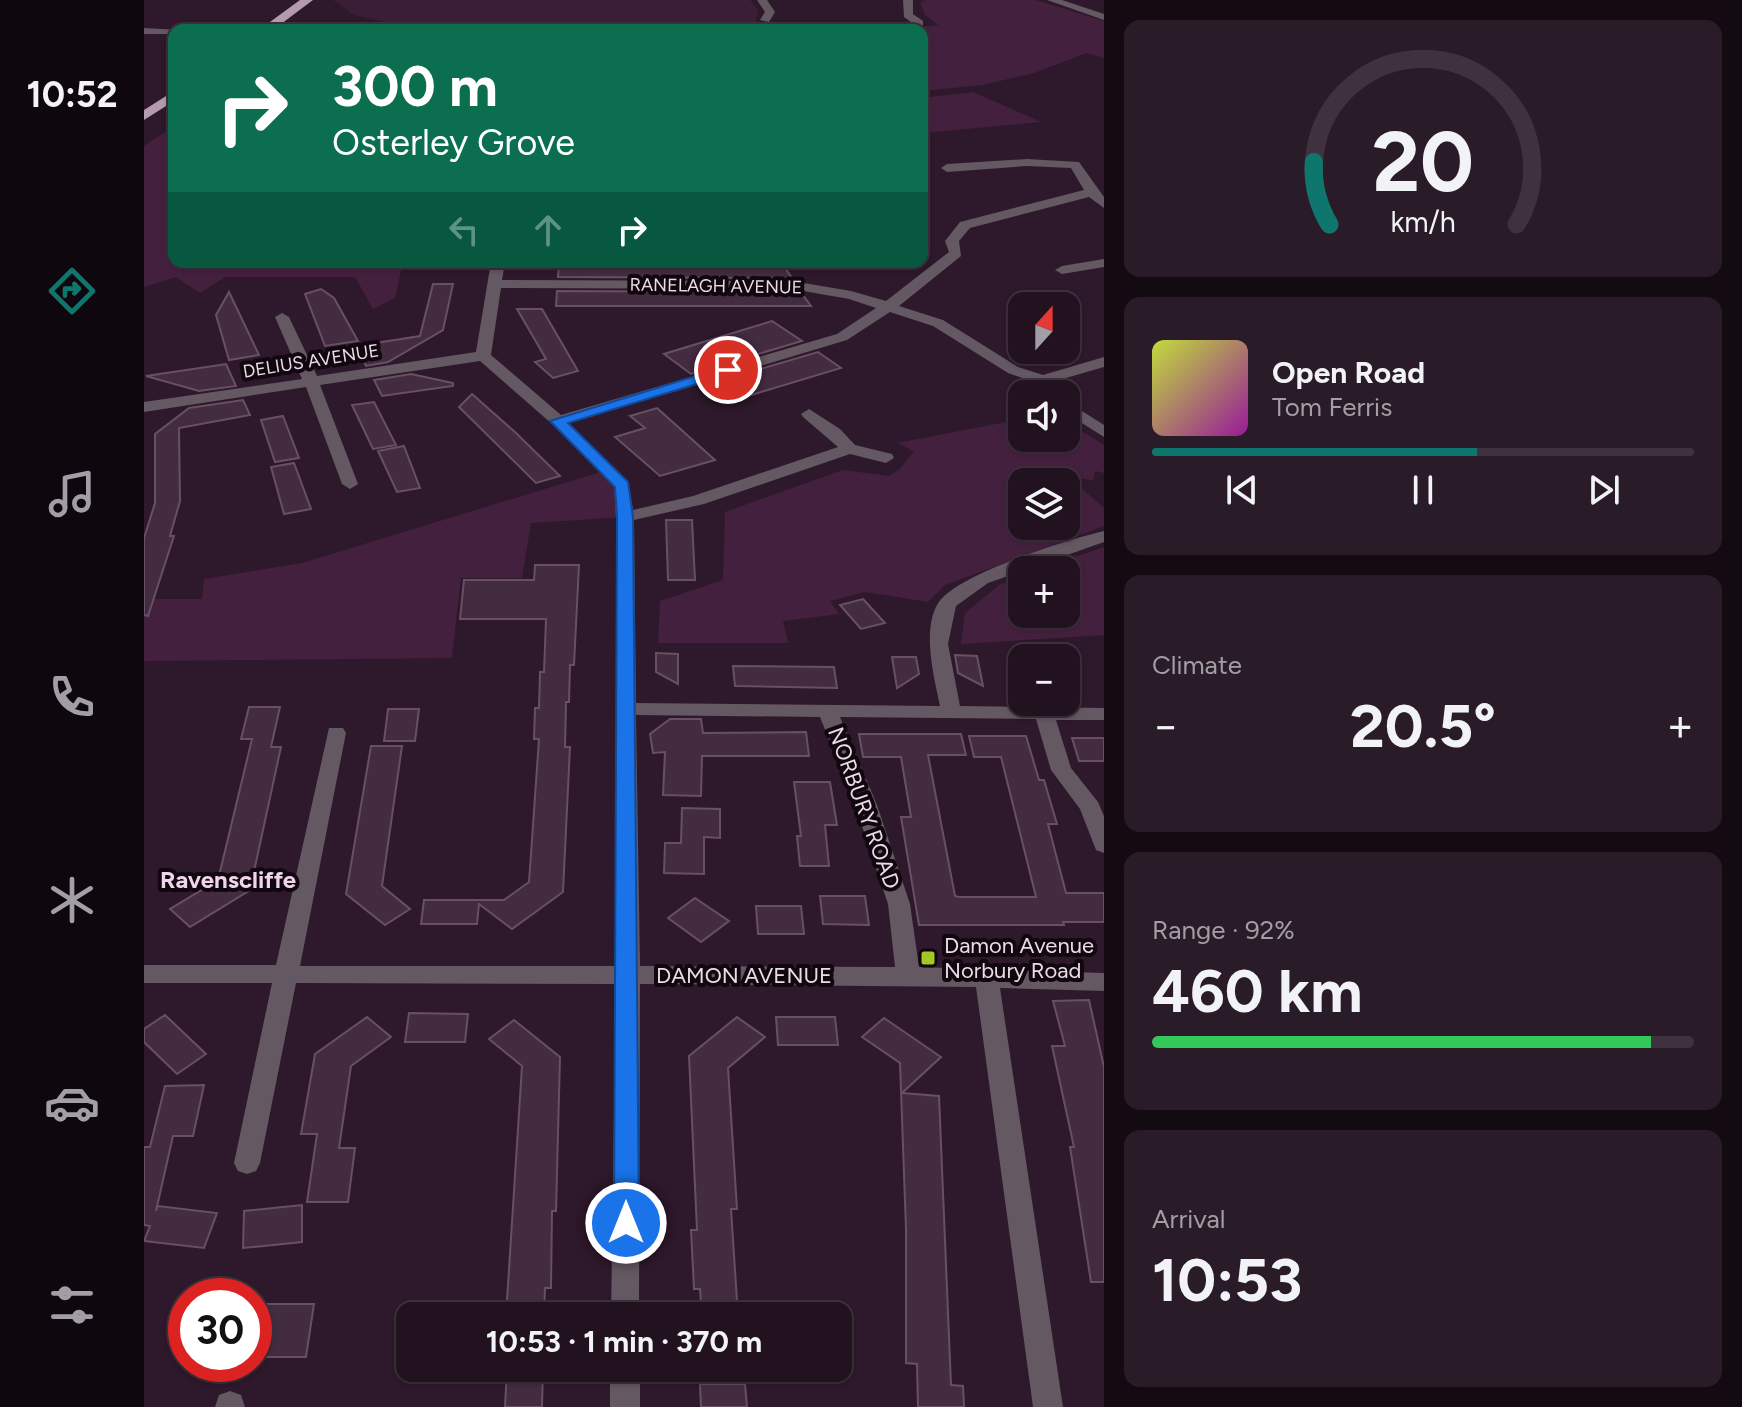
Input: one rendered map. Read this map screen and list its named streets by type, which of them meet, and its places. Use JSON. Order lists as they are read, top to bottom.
{
  "streets": {
    "street": [
      "RANELAGH AVENUE",
      "DELIUS AVENUE",
      "NORBURY ROAD",
      "DAMON AVENUE"
    ]
  },
  "crossings": [
    ["NORBURY ROAD", "DAMON AVENUE"]
  ],
  "districts": ["Ravenscliffe"],
  "places": {
    "transit": ["Damon Avenue Norbury Road"]
  },
  "north": "top",
  "page": {
    "tabs": "10:52",
    "turn": ["300 m", "Osterley Grove"],
    "map_buttons": ["+", "−"],
    "song": ["Open Road", "Tom Ferris"],
    "tile": [
      "Climate",
      ["Range · 92%", "460 km"],
      ["Arrival", "10:53"]
    ],
    "heat": ["−", "20.5°", "+"],
    "limit": "30",
    "trip": "10:53 · 1 min · 370 m",
    "gauge": ["20", "km/h"]
  }
}
